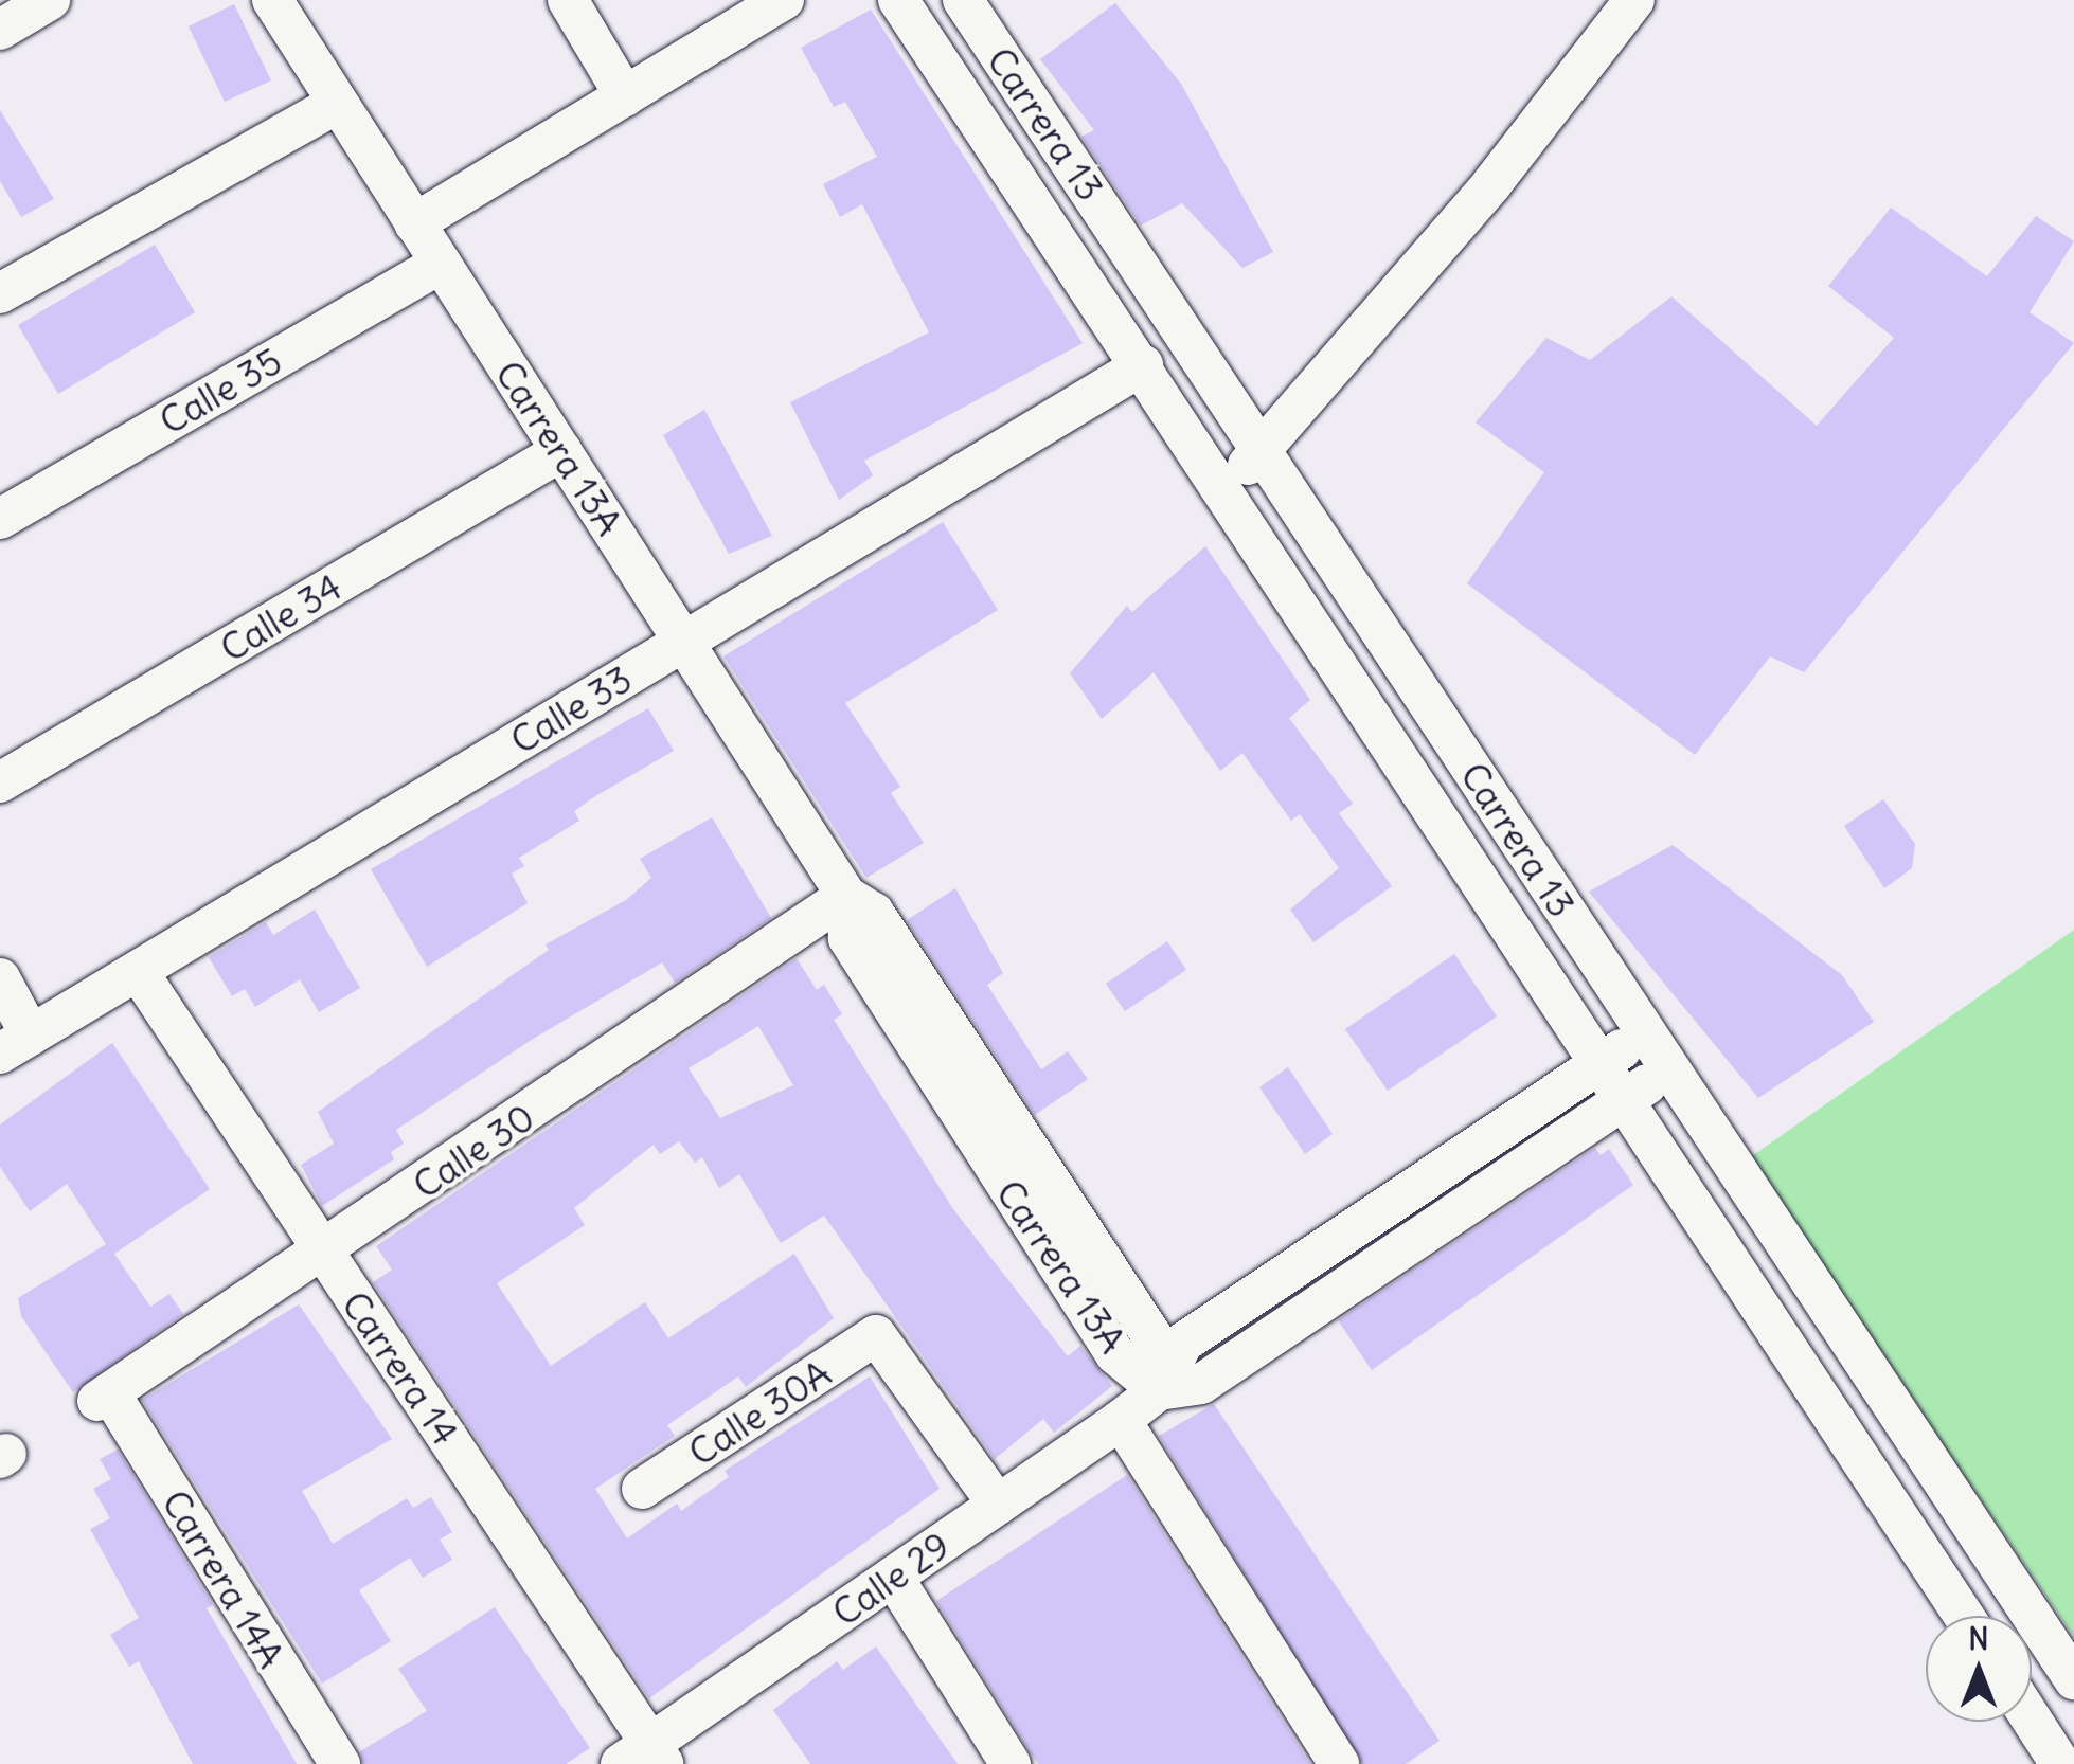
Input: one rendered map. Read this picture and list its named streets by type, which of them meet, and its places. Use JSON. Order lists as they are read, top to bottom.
{
  "streets": {
    "street": [
      "Carrera 13",
      "Calle 35",
      "Carrera 13A",
      "Calle 34",
      "Calle 33",
      "Calle 30",
      "Carrera 14",
      "Calle 30A",
      "Carrera 14A",
      "Calle 29"
    ]
  },
  "crossings": [
    ["Carrera 13", "Calle 33"],
    ["Carrera 13", "Calle 29"],
    ["Calle 35", "Carrera 13A"],
    ["Carrera 13A", "Calle 34"],
    ["Carrera 13A", "Calle 33"],
    ["Carrera 13A", "Calle 30"],
    ["Carrera 13A", "Calle 29"],
    ["Calle 33", "Carrera 14"],
    ["Calle 30", "Carrera 14"],
    ["Calle 30", "Carrera 14A"],
    ["Carrera 14", "Calle 29"],
    ["Calle 30A", "Calle 29"]
  ],
  "north": "top"
}
